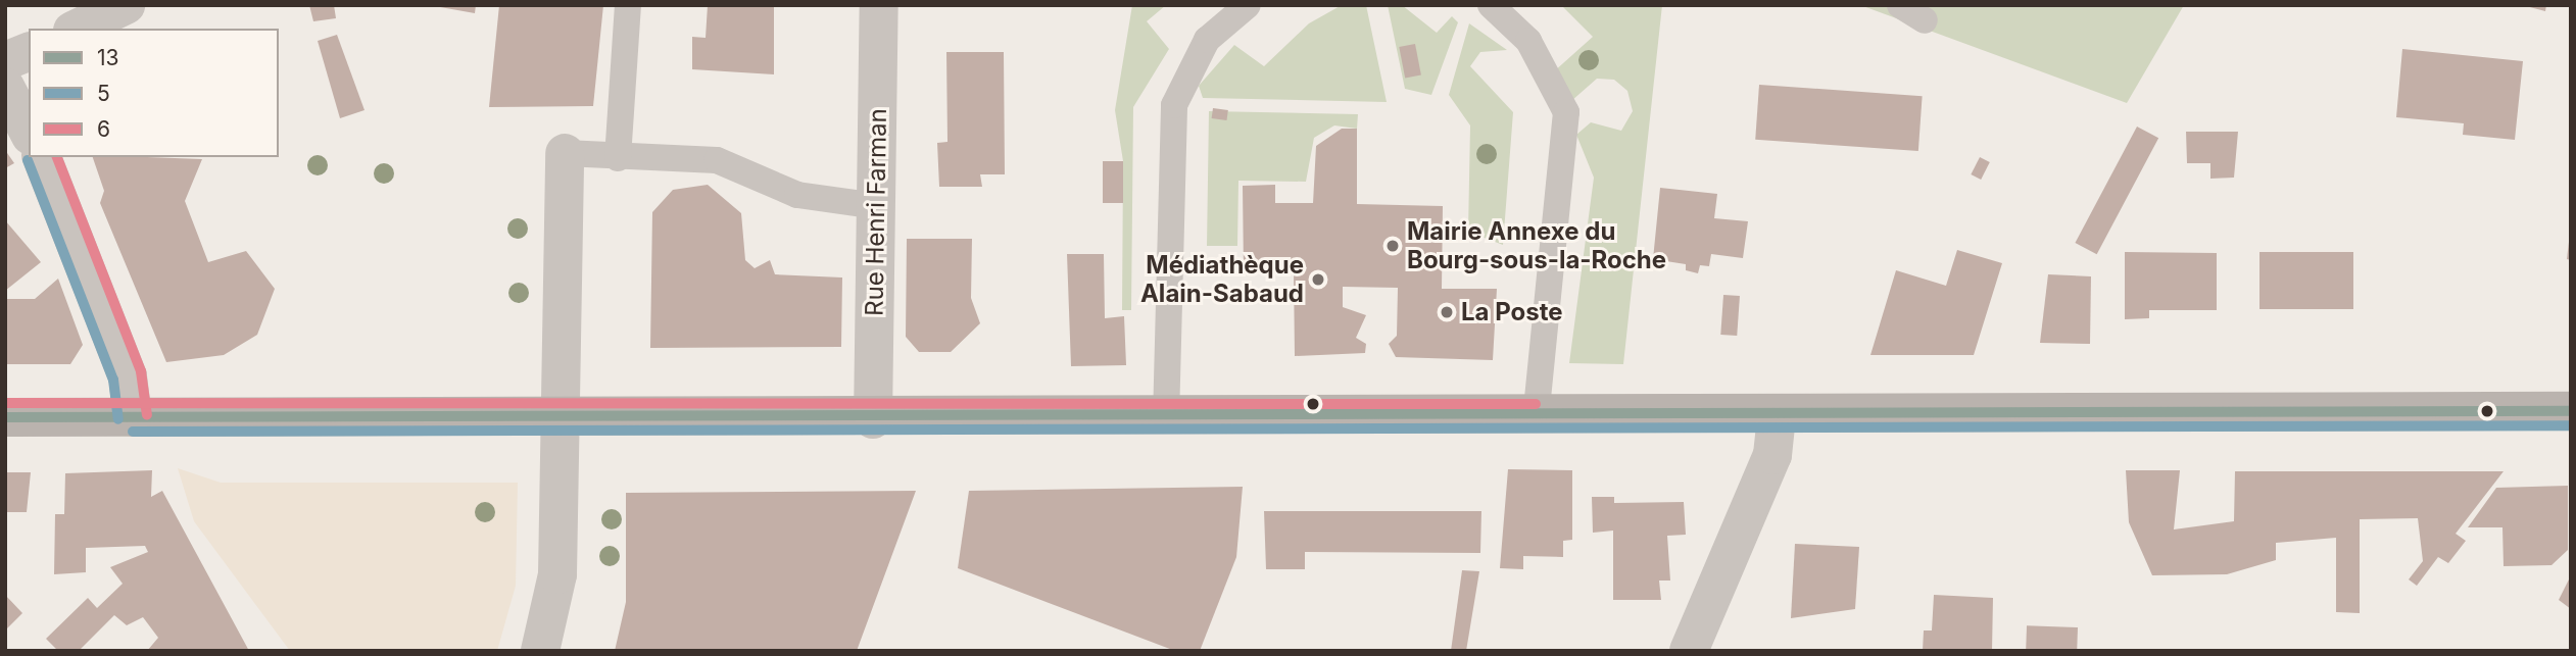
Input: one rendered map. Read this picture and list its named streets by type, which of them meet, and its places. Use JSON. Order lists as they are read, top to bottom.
{
  "streets": {
    "street": ["Rue Henri Farman"]
  },
  "places": ["Mairie Annexe du Bourg-sous-la-Roche", "Médiathèque Alain-Sabaud", "La Poste"],
  "lines": ["transit line 6", "transit line 5", "transit line 13"],
  "legend": ["13", "5", "6"]
}
